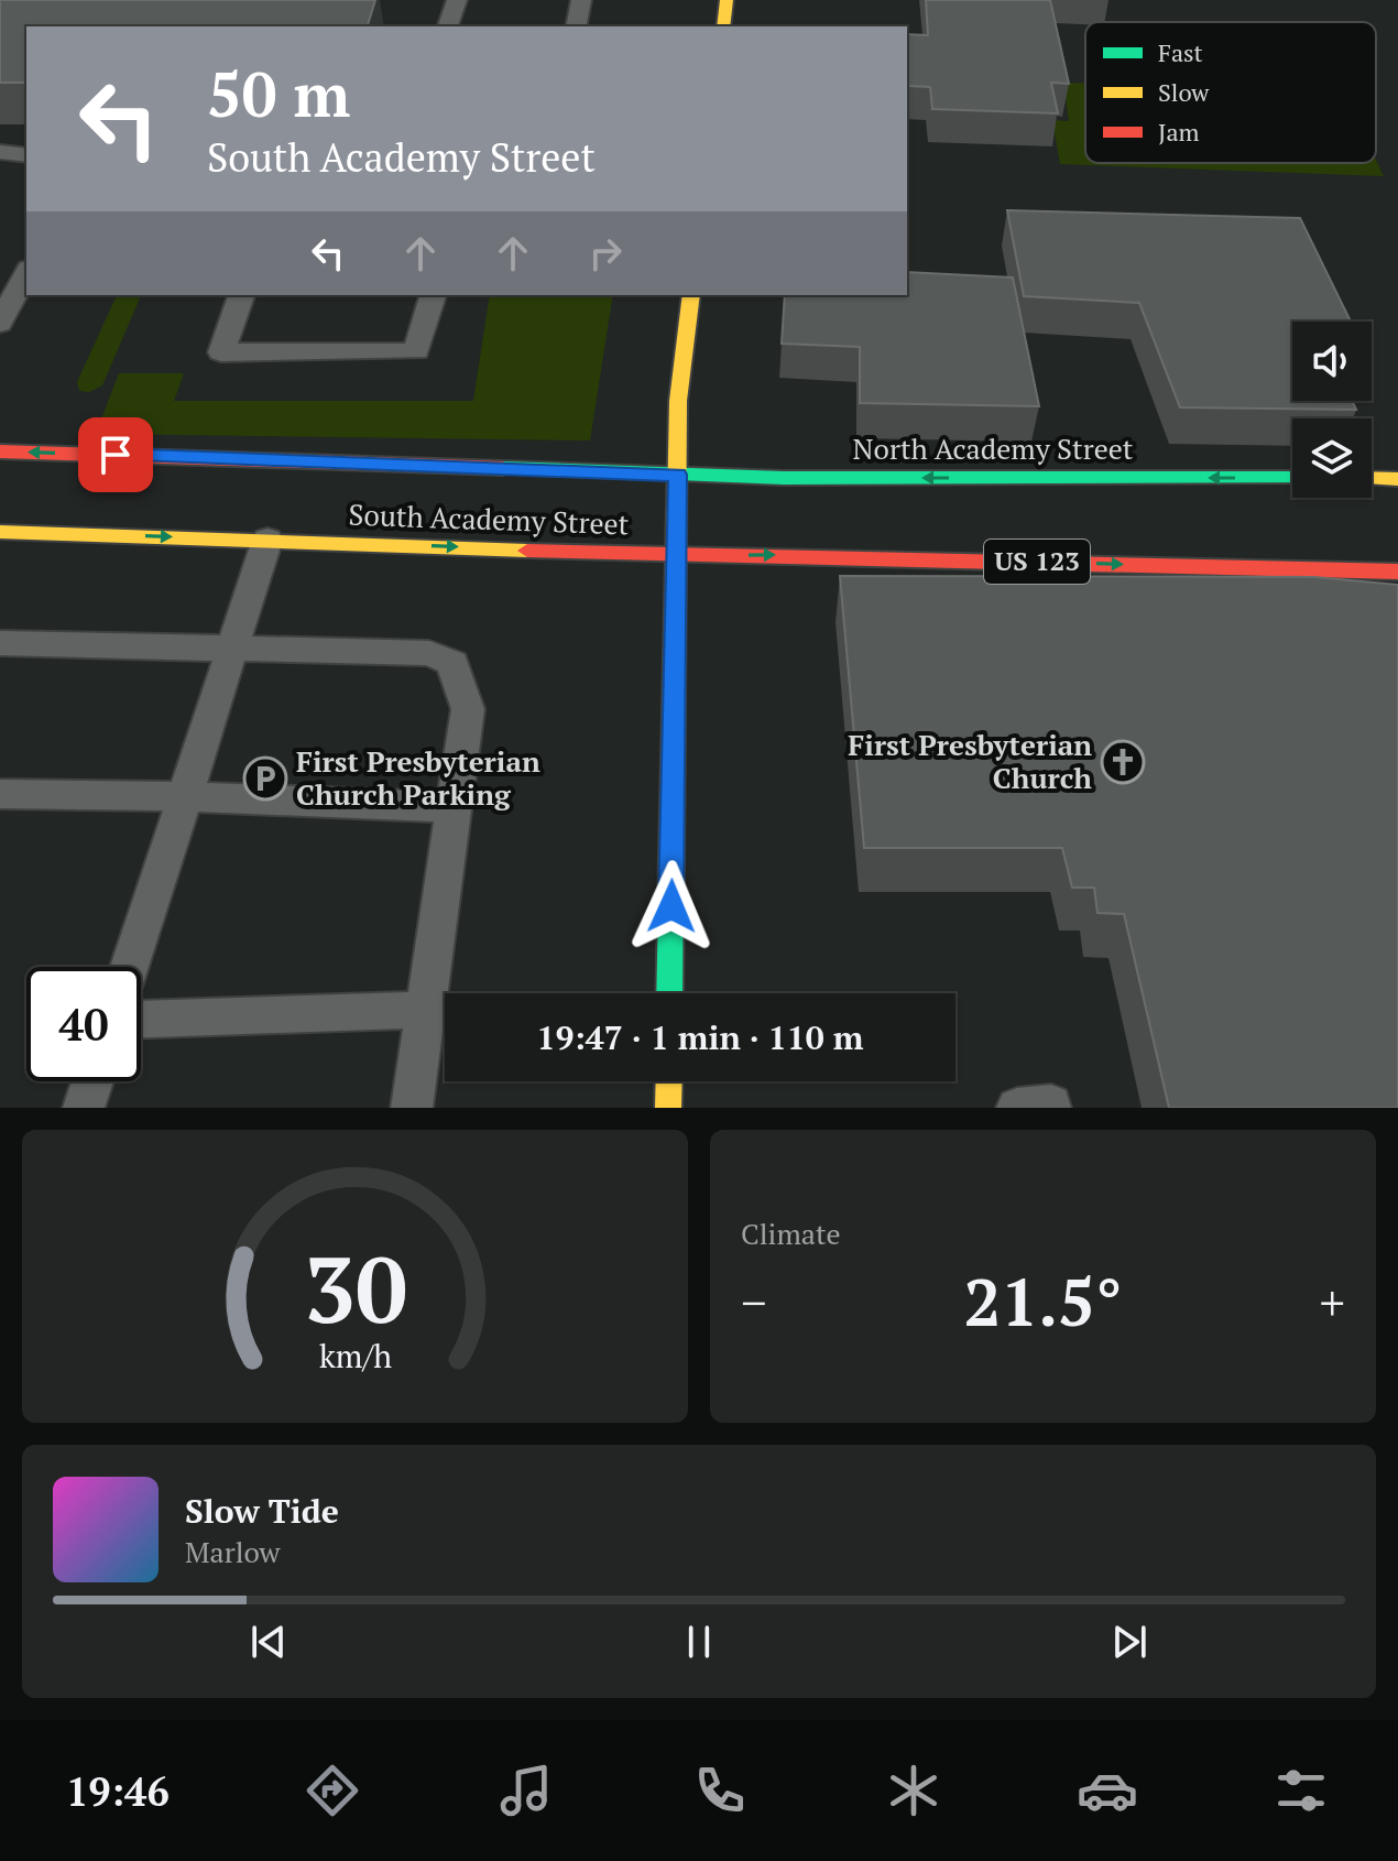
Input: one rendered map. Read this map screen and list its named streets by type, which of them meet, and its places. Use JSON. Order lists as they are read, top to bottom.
{
  "streets": {
    "main road": ["North Academy Street", "South Academy Street", "US 123"]
  },
  "crossings": [
    ["North Academy Street", "South Academy Street"]
  ],
  "one_way": ["North Academy Street"],
  "places": {
    "church": ["First Presbyterian Church"],
    "parking": ["First Presbyterian Church Parking"]
  },
  "legend": ["Fast", "Slow", "Jam"],
  "page": {
    "turn": ["50 m", "South Academy Street"],
    "limit": "40",
    "trip": "19:47 · 1 min · 110 m",
    "tile": "Climate",
    "heat": ["−", "21.5°", "+"],
    "song": ["Slow Tide", "Marlow"],
    "tabs": "19:46",
    "gauge": ["30", "km/h"]
  }
}
